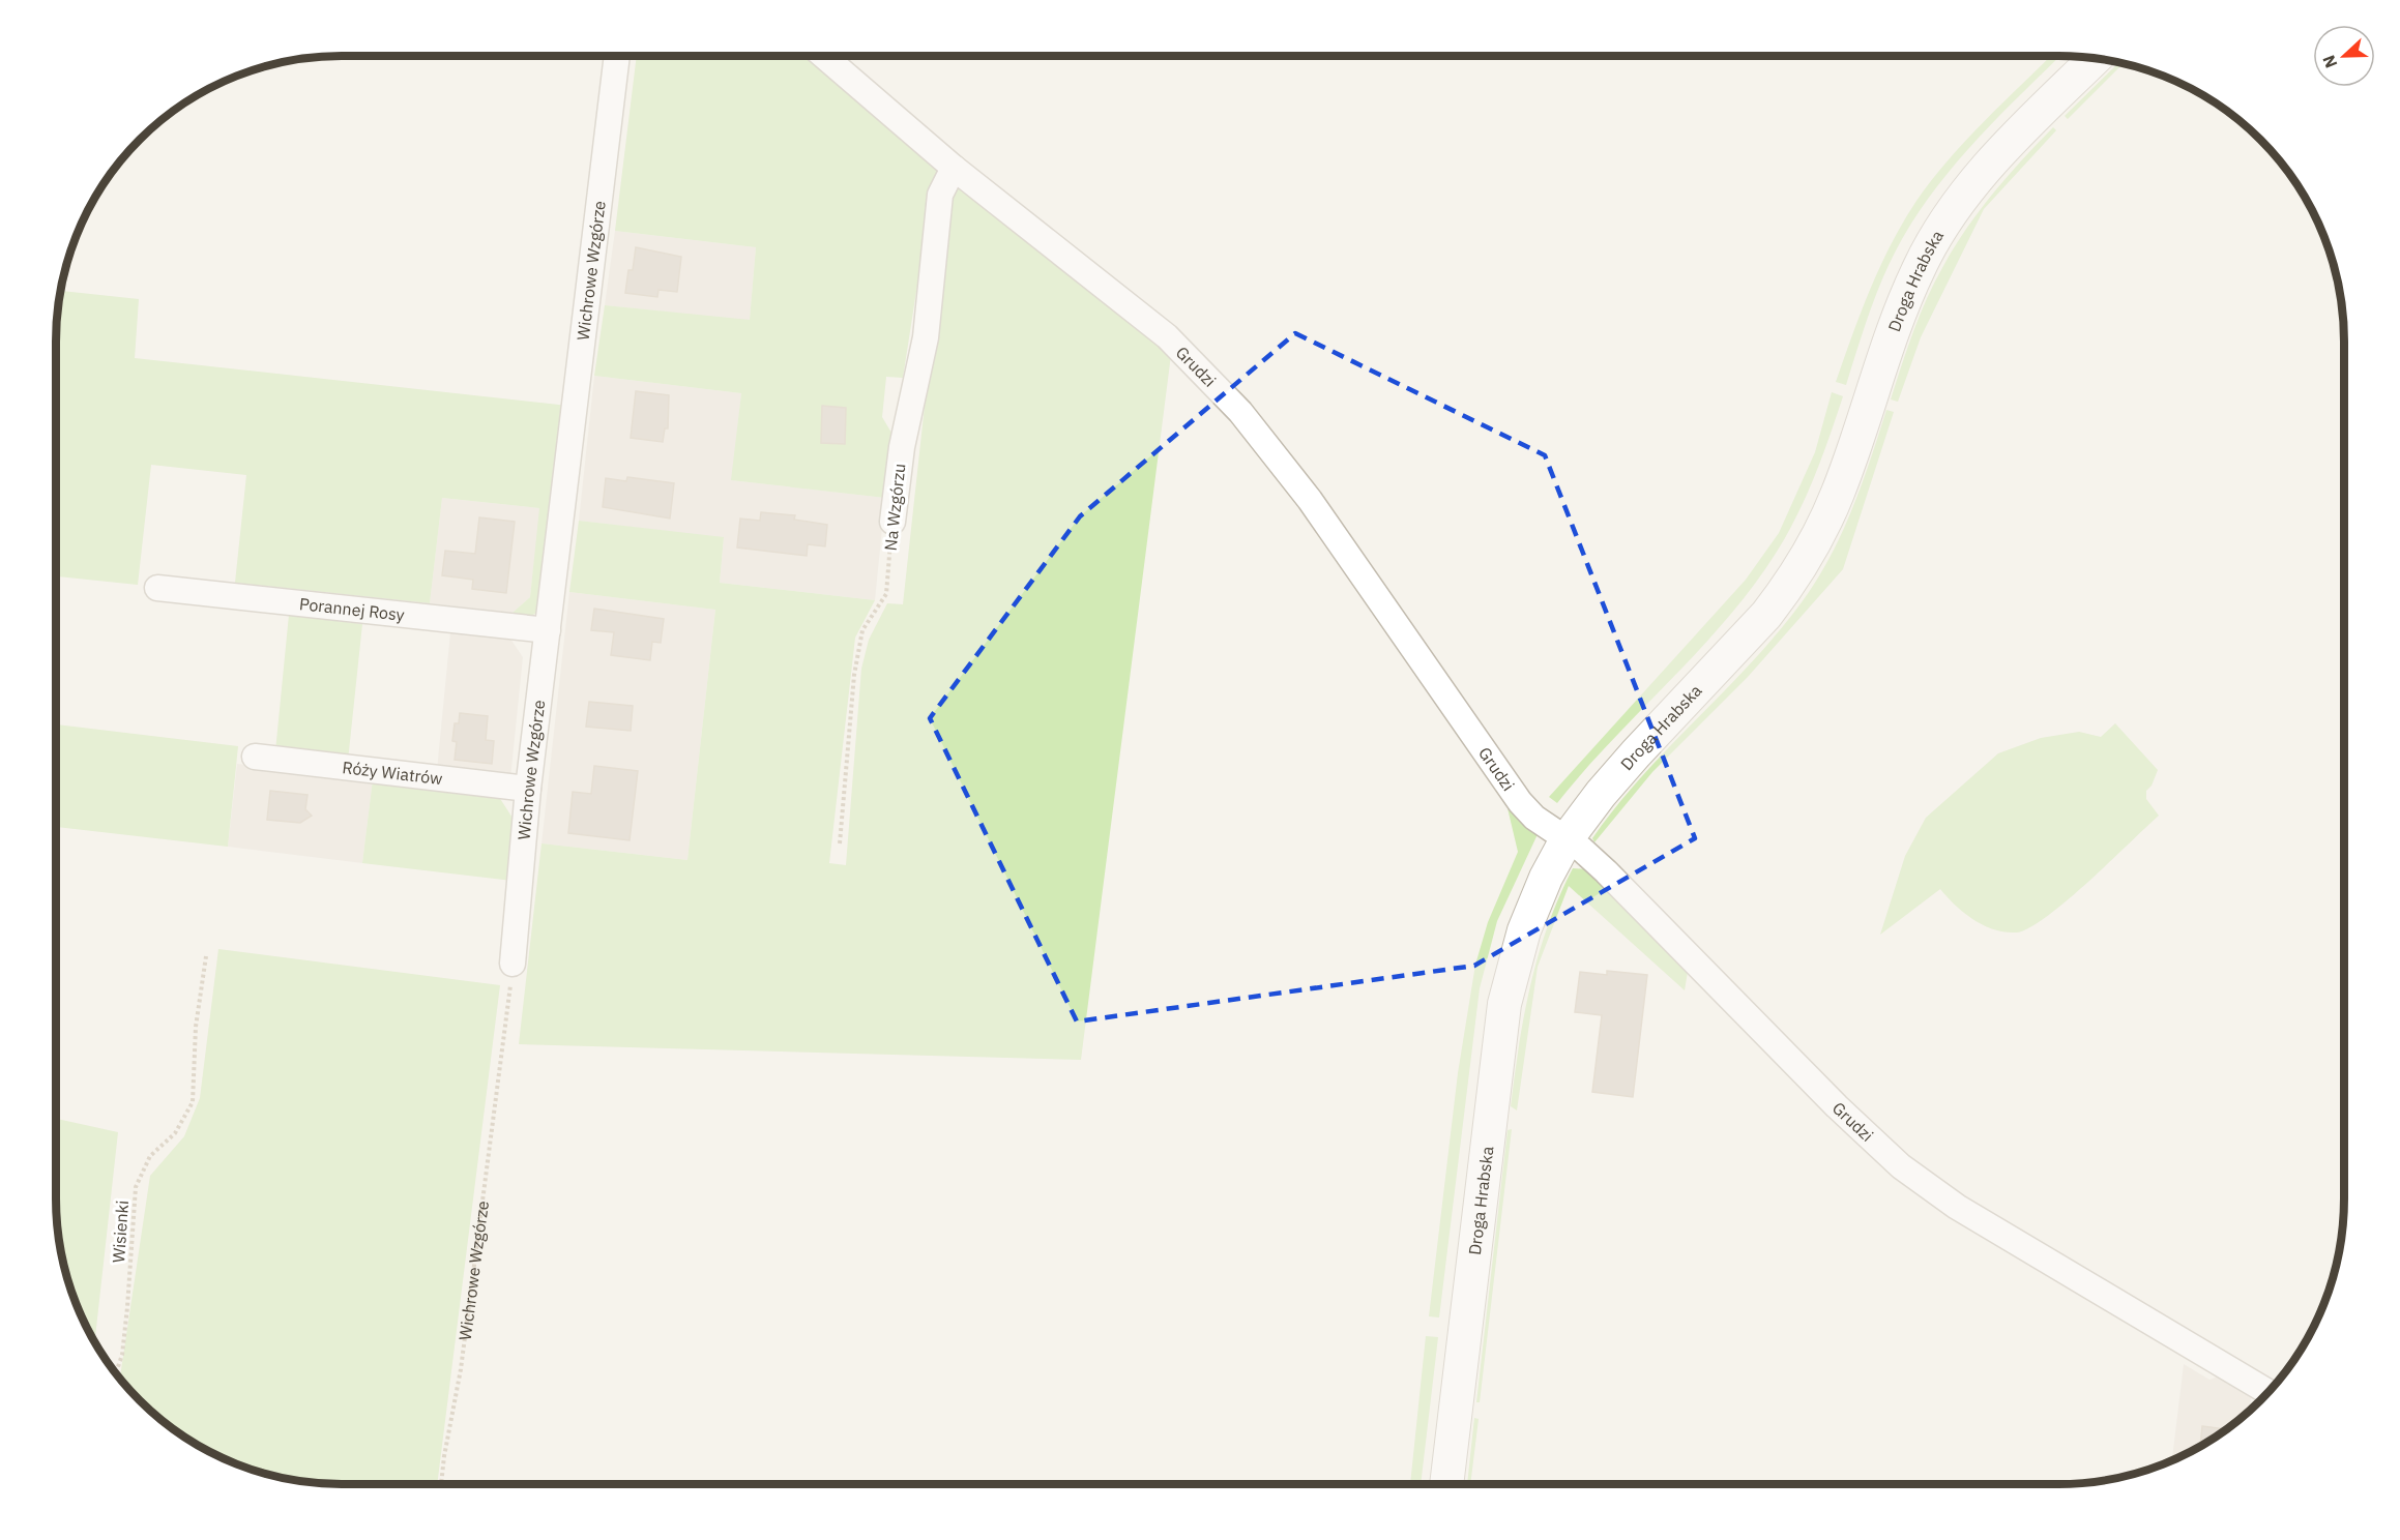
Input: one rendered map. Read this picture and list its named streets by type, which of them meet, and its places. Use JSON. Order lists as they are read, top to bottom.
{
  "streets": {
    "street": [
      "Wichrowe Wzgórze",
      "Droga Hrabska",
      "Grudzi",
      "Na Wzgórzu",
      "Porannej Rosy",
      "Róży Wiatrów"
    ],
    "path": ["Wisienki"]
  },
  "crossings": [
    ["Wichrowe Wzgórze", "Porannej Rosy"],
    ["Wichrowe Wzgórze", "Róży Wiatrów"],
    ["Droga Hrabska", "Grudzi"],
    ["Grudzi", "Na Wzgórzu"]
  ],
  "north": "left"
}
